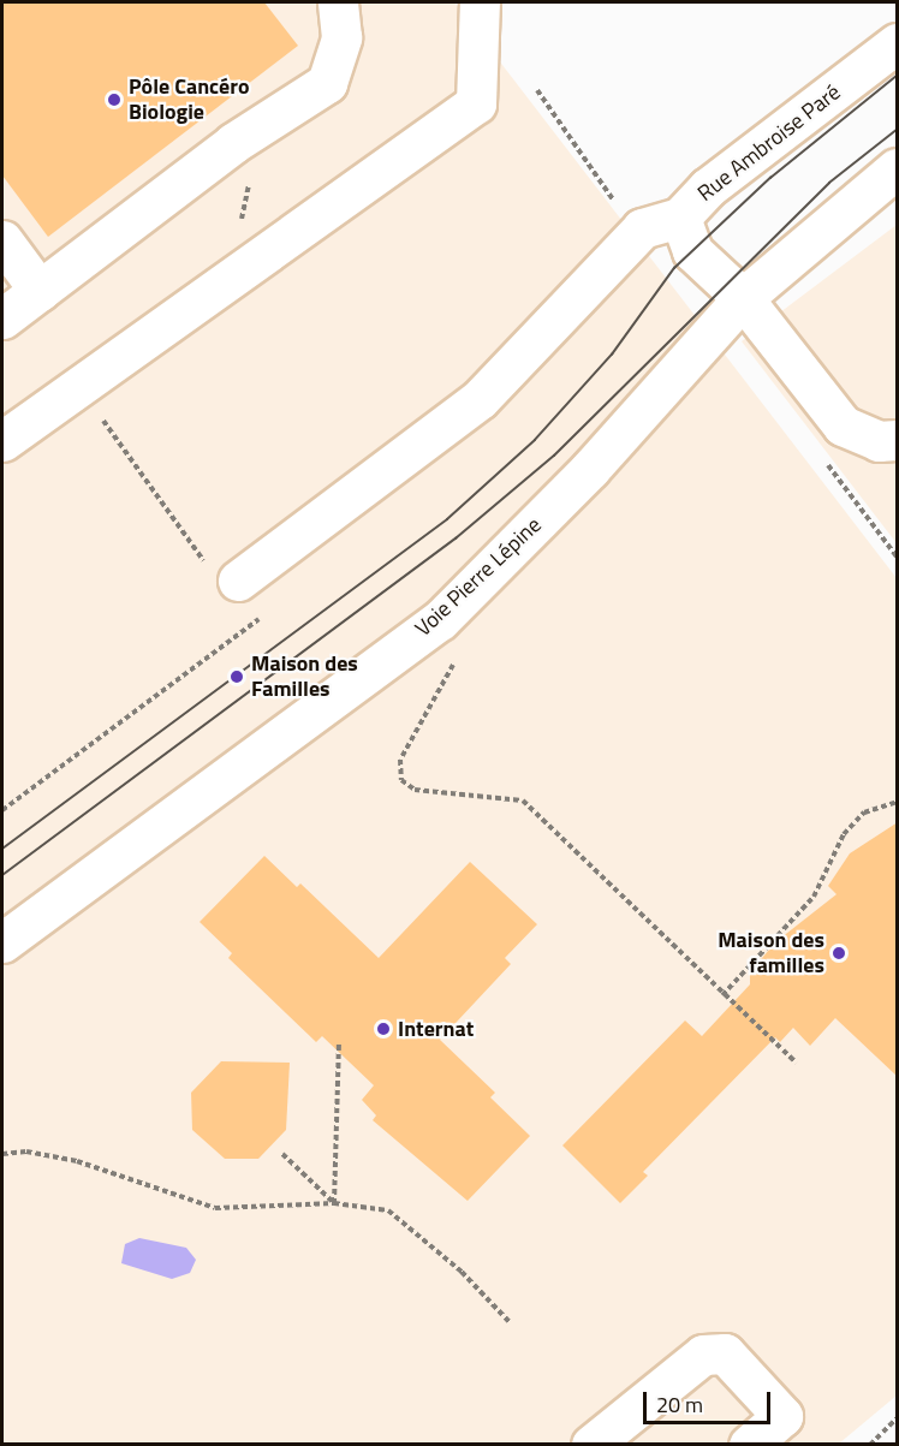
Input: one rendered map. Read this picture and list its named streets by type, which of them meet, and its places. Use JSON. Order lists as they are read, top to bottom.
{
  "streets": {
    "street": ["Rue Ambroise Paré", "Voie Pierre Lépine"]
  },
  "crossings": [
    ["Rue Ambroise Paré", "Voie Pierre Lépine"]
  ],
  "places": [
    "Pôle Cancéro Biologie",
    "Maison des Familles",
    "Maison des familles",
    "Internat"
  ],
  "scale_bar": "20 m"
}
